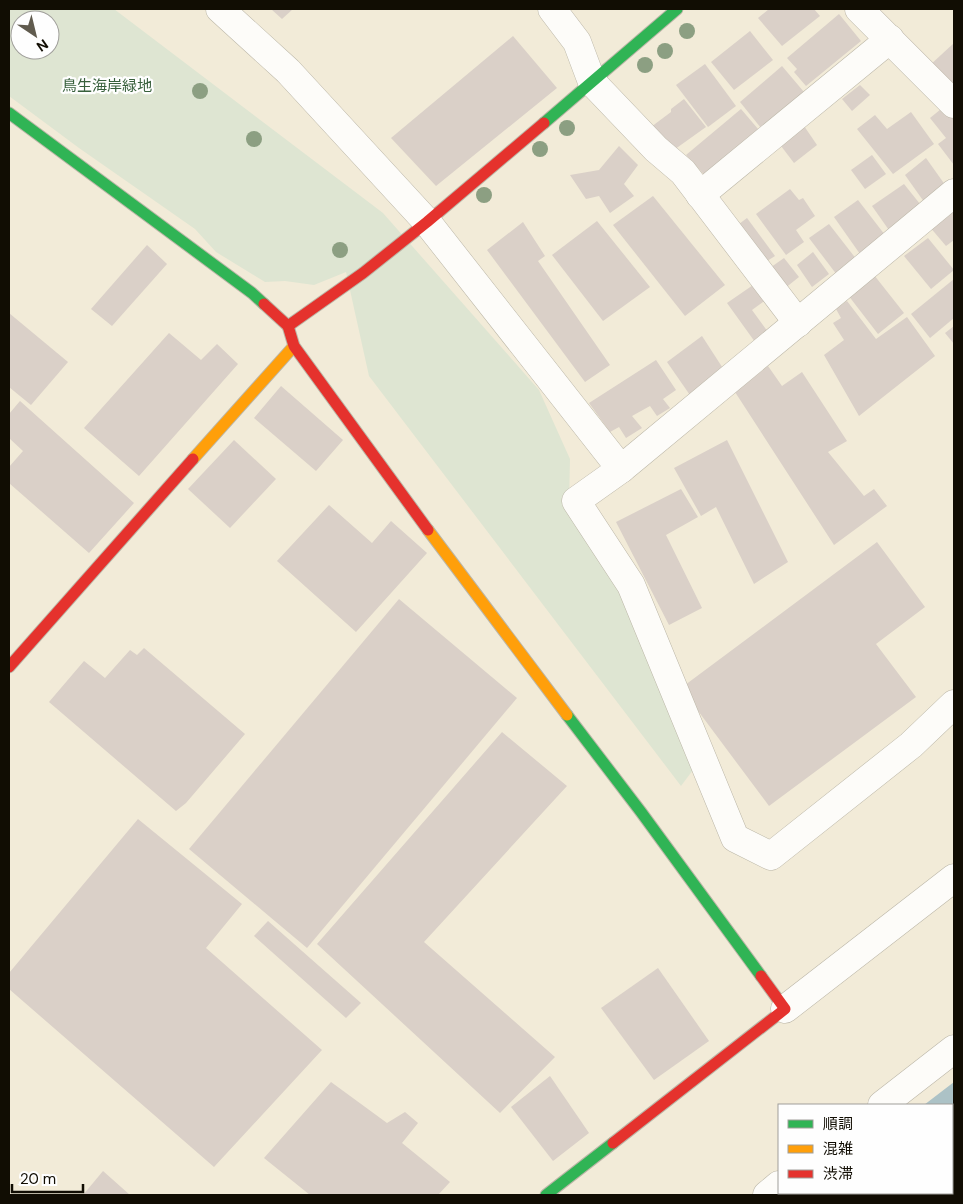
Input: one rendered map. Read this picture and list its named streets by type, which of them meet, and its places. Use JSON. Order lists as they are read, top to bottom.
{
  "parks": ["鳥生海岸緑地"],
  "legend": ["順調", "混雑", "渋滞"],
  "scale_bar": "20 m",
  "north": "bottom right"
}
